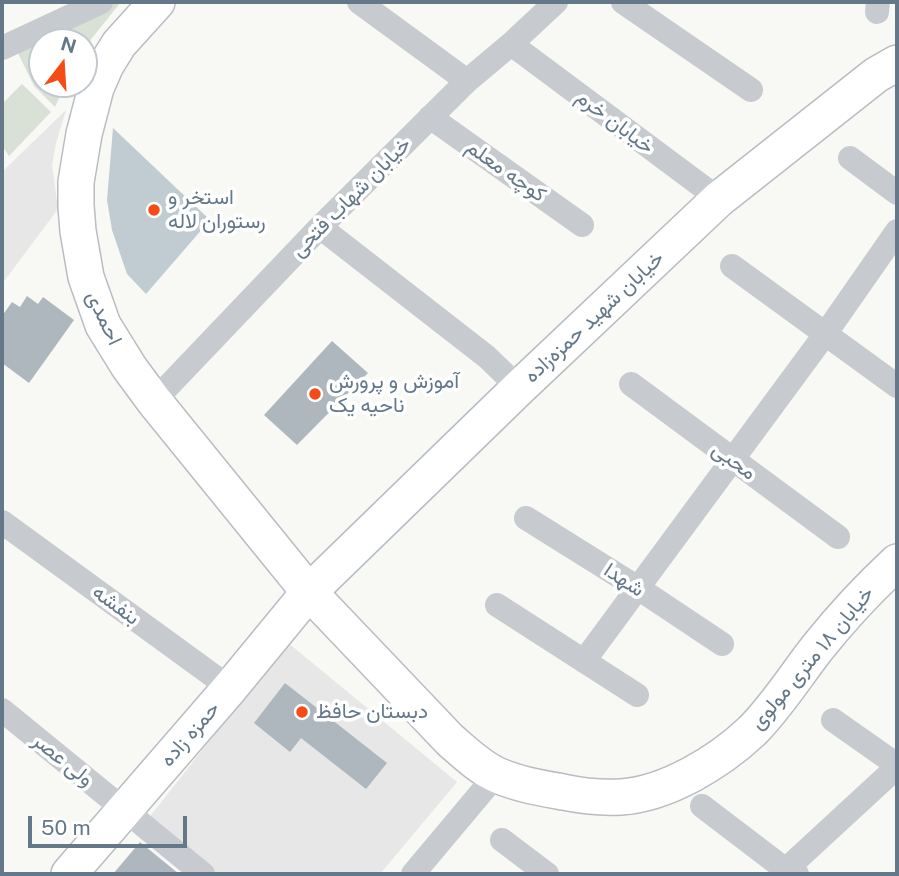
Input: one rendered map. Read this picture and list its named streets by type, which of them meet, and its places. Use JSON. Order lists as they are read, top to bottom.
{
  "streets": {
    "street": [
      "خیابان خرم",
      "کوچه معلم",
      "خیابان شهاب فتحی",
      "خیابان شهید حمزه‌زاده",
      "احمدی",
      "محبی",
      "شهدا",
      "بنفشه",
      "خیابان ۱۸ متری مولوی",
      "حمزه زاده",
      "ولی عصر"
    ]
  },
  "crossings": [
    ["خیابان خرم", "خیابان شهاب فتحی"],
    ["خیابان خرم", "خیابان شهید حمزه‌زاده"],
    ["کوچه معلم", "خیابان شهاب فتحی"],
    ["خیابان شهاب فتحی", "احمدی"],
    ["خیابان شهید حمزه‌زاده", "احمدی"],
    ["خیابان شهید حمزه‌زاده", "خیابان ۱۸ متری مولوی"],
    ["خیابان شهید حمزه‌زاده", "حمزه زاده"],
    ["احمدی", "خیابان ۱۸ متری مولوی"],
    ["احمدی", "حمزه زاده"],
    ["بنفشه", "حمزه زاده"],
    ["خیابان ۱۸ متری مولوی", "حمزه زاده"],
    ["حمزه زاده", "ولی عصر"]
  ],
  "places": ["استخر و رستوران لاله", "آموزش و پرورش ناحیه یک", "دبستان حافظ"],
  "scale_bar": "50 m",
  "north": "top"
}
